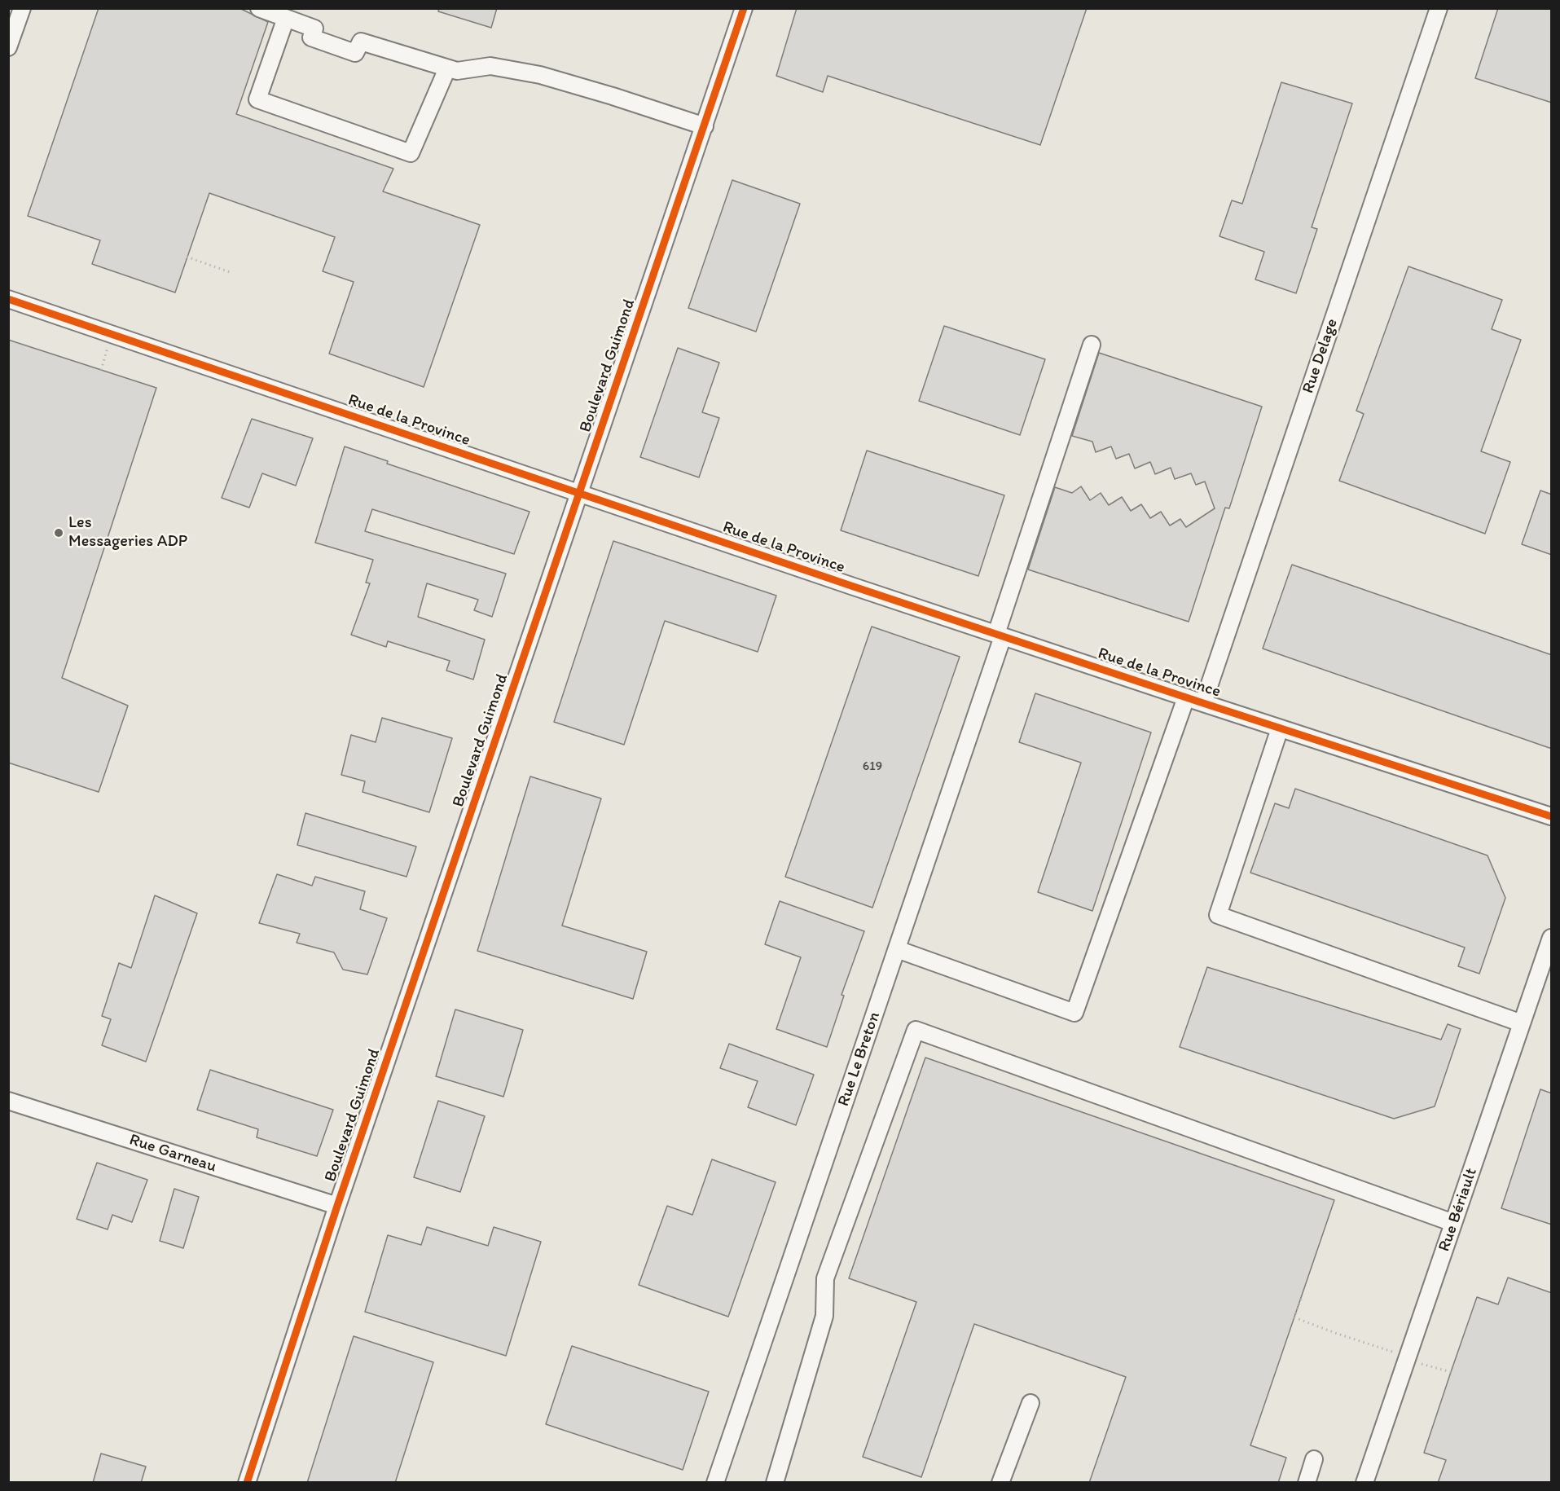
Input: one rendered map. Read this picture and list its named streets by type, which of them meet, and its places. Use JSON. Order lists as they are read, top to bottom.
{
  "streets": {
    "street": [
      "Rue Delage",
      "Boulevard Guimond",
      "Rue de la Province",
      "Rue Le Breton",
      "Rue Garneau",
      "Rue Bériault"
    ]
  },
  "crossings": [
    ["Rue Delage", "Rue de la Province"],
    ["Boulevard Guimond", "Rue de la Province"],
    ["Boulevard Guimond", "Rue Garneau"],
    ["Rue de la Province", "Rue Le Breton"]
  ],
  "places": ["Les Messageries ADP"],
  "house_numbers": ["619"]
}
